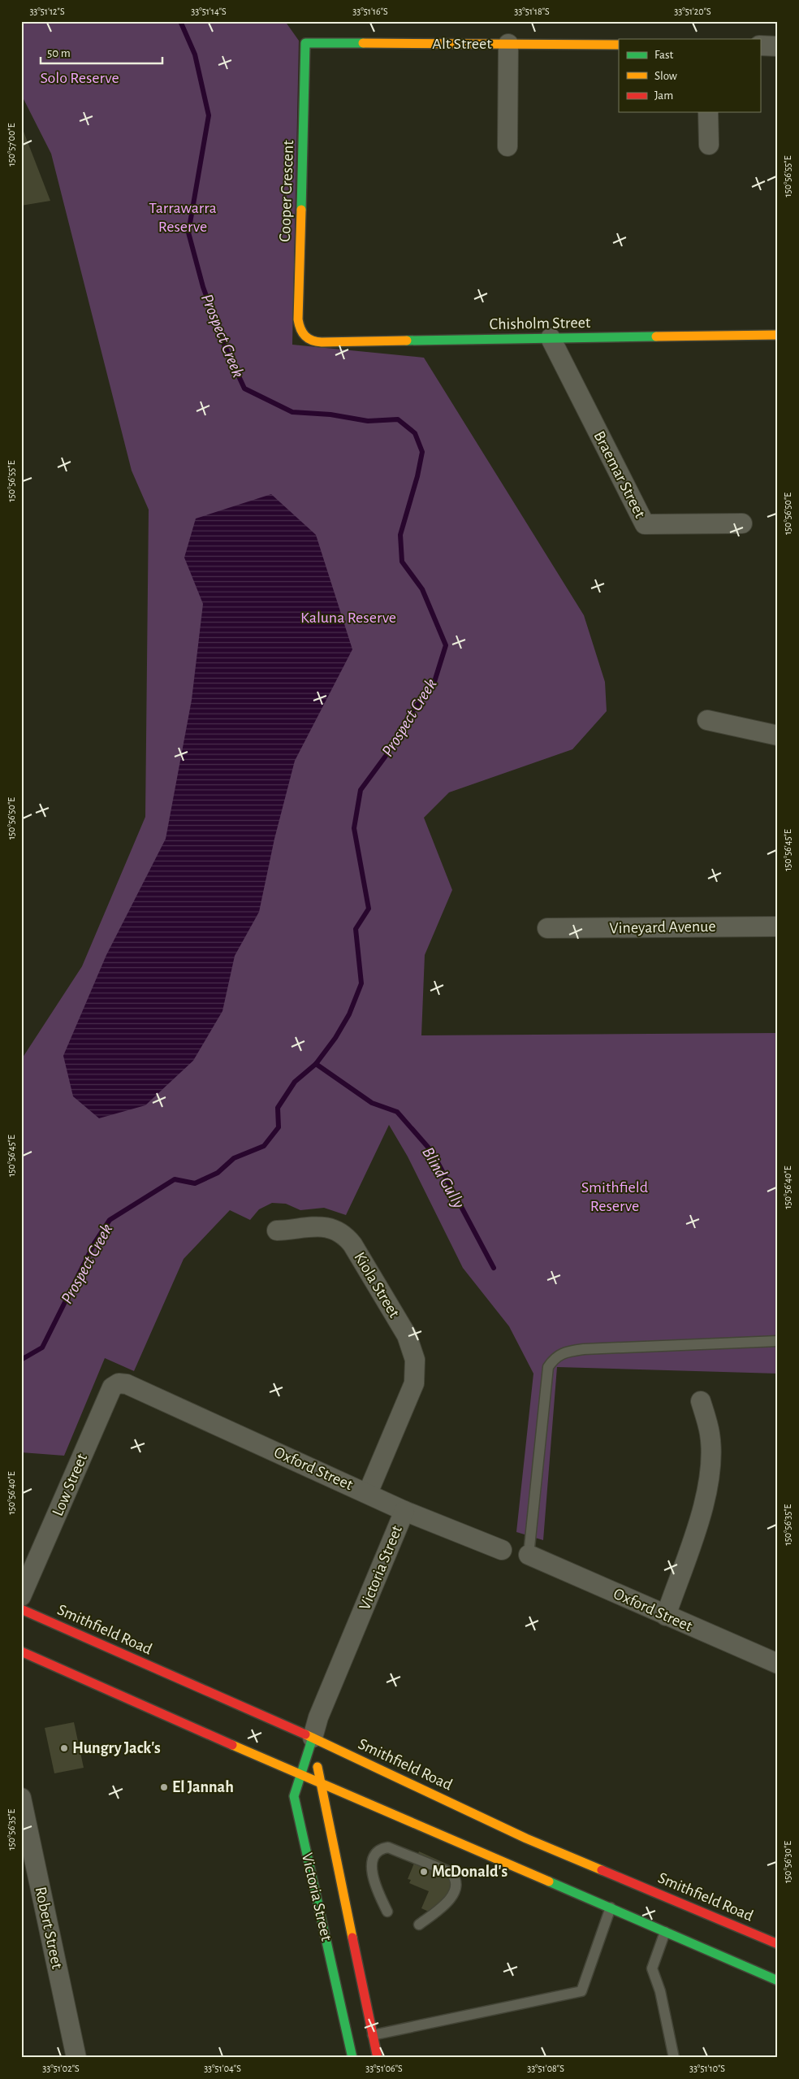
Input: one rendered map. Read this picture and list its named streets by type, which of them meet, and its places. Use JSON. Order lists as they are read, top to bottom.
{
  "streets": {
    "main road": [
      "Alt Street",
      "Cooper Crescent",
      "Chisholm Street",
      "Victoria Street",
      "Smithfield Road"
    ],
    "street": [
      "Braemar Street",
      "Vineyard Avenue",
      "Kiola Street",
      "Oxford Street",
      "Low Street",
      "Robert Street"
    ]
  },
  "crossings": [
    ["Alt Street", "Cooper Crescent"],
    ["Cooper Crescent", "Chisholm Street"],
    ["Chisholm Street", "Braemar Street"],
    ["Kiola Street", "Oxford Street"],
    ["Oxford Street", "Low Street"],
    ["Oxford Street", "Victoria Street"],
    ["Victoria Street", "Smithfield Road"]
  ],
  "water": ["Prospect Creek", "Blind Gully"],
  "parks": [
    "Solo Reserve",
    "Tarrawarra Reserve",
    "Kaluna Reserve",
    "Smithfield Reserve"
  ],
  "places": ["Hungry Jack's", "El Jannah", "McDonald's"],
  "legend": ["Fast", "Slow", "Jam"],
  "scale_bar": "50 m",
  "coordinates": [
    "33°51'12\"S",
    "33°51'14\"S",
    "33°51'16\"S",
    "33°51'18\"S",
    "33°51'20\"S",
    "150°57'00\"E",
    "150°56'55\"E",
    "150°56'50\"E",
    "150°56'45\"E",
    "150°56'40\"E",
    "150°56'35\"E",
    "150°56'30\"E",
    "33°51'02\"S",
    "33°51'04\"S",
    "33°51'06\"S",
    "33°51'08\"S",
    "33°51'10\"S"
  ]
}
